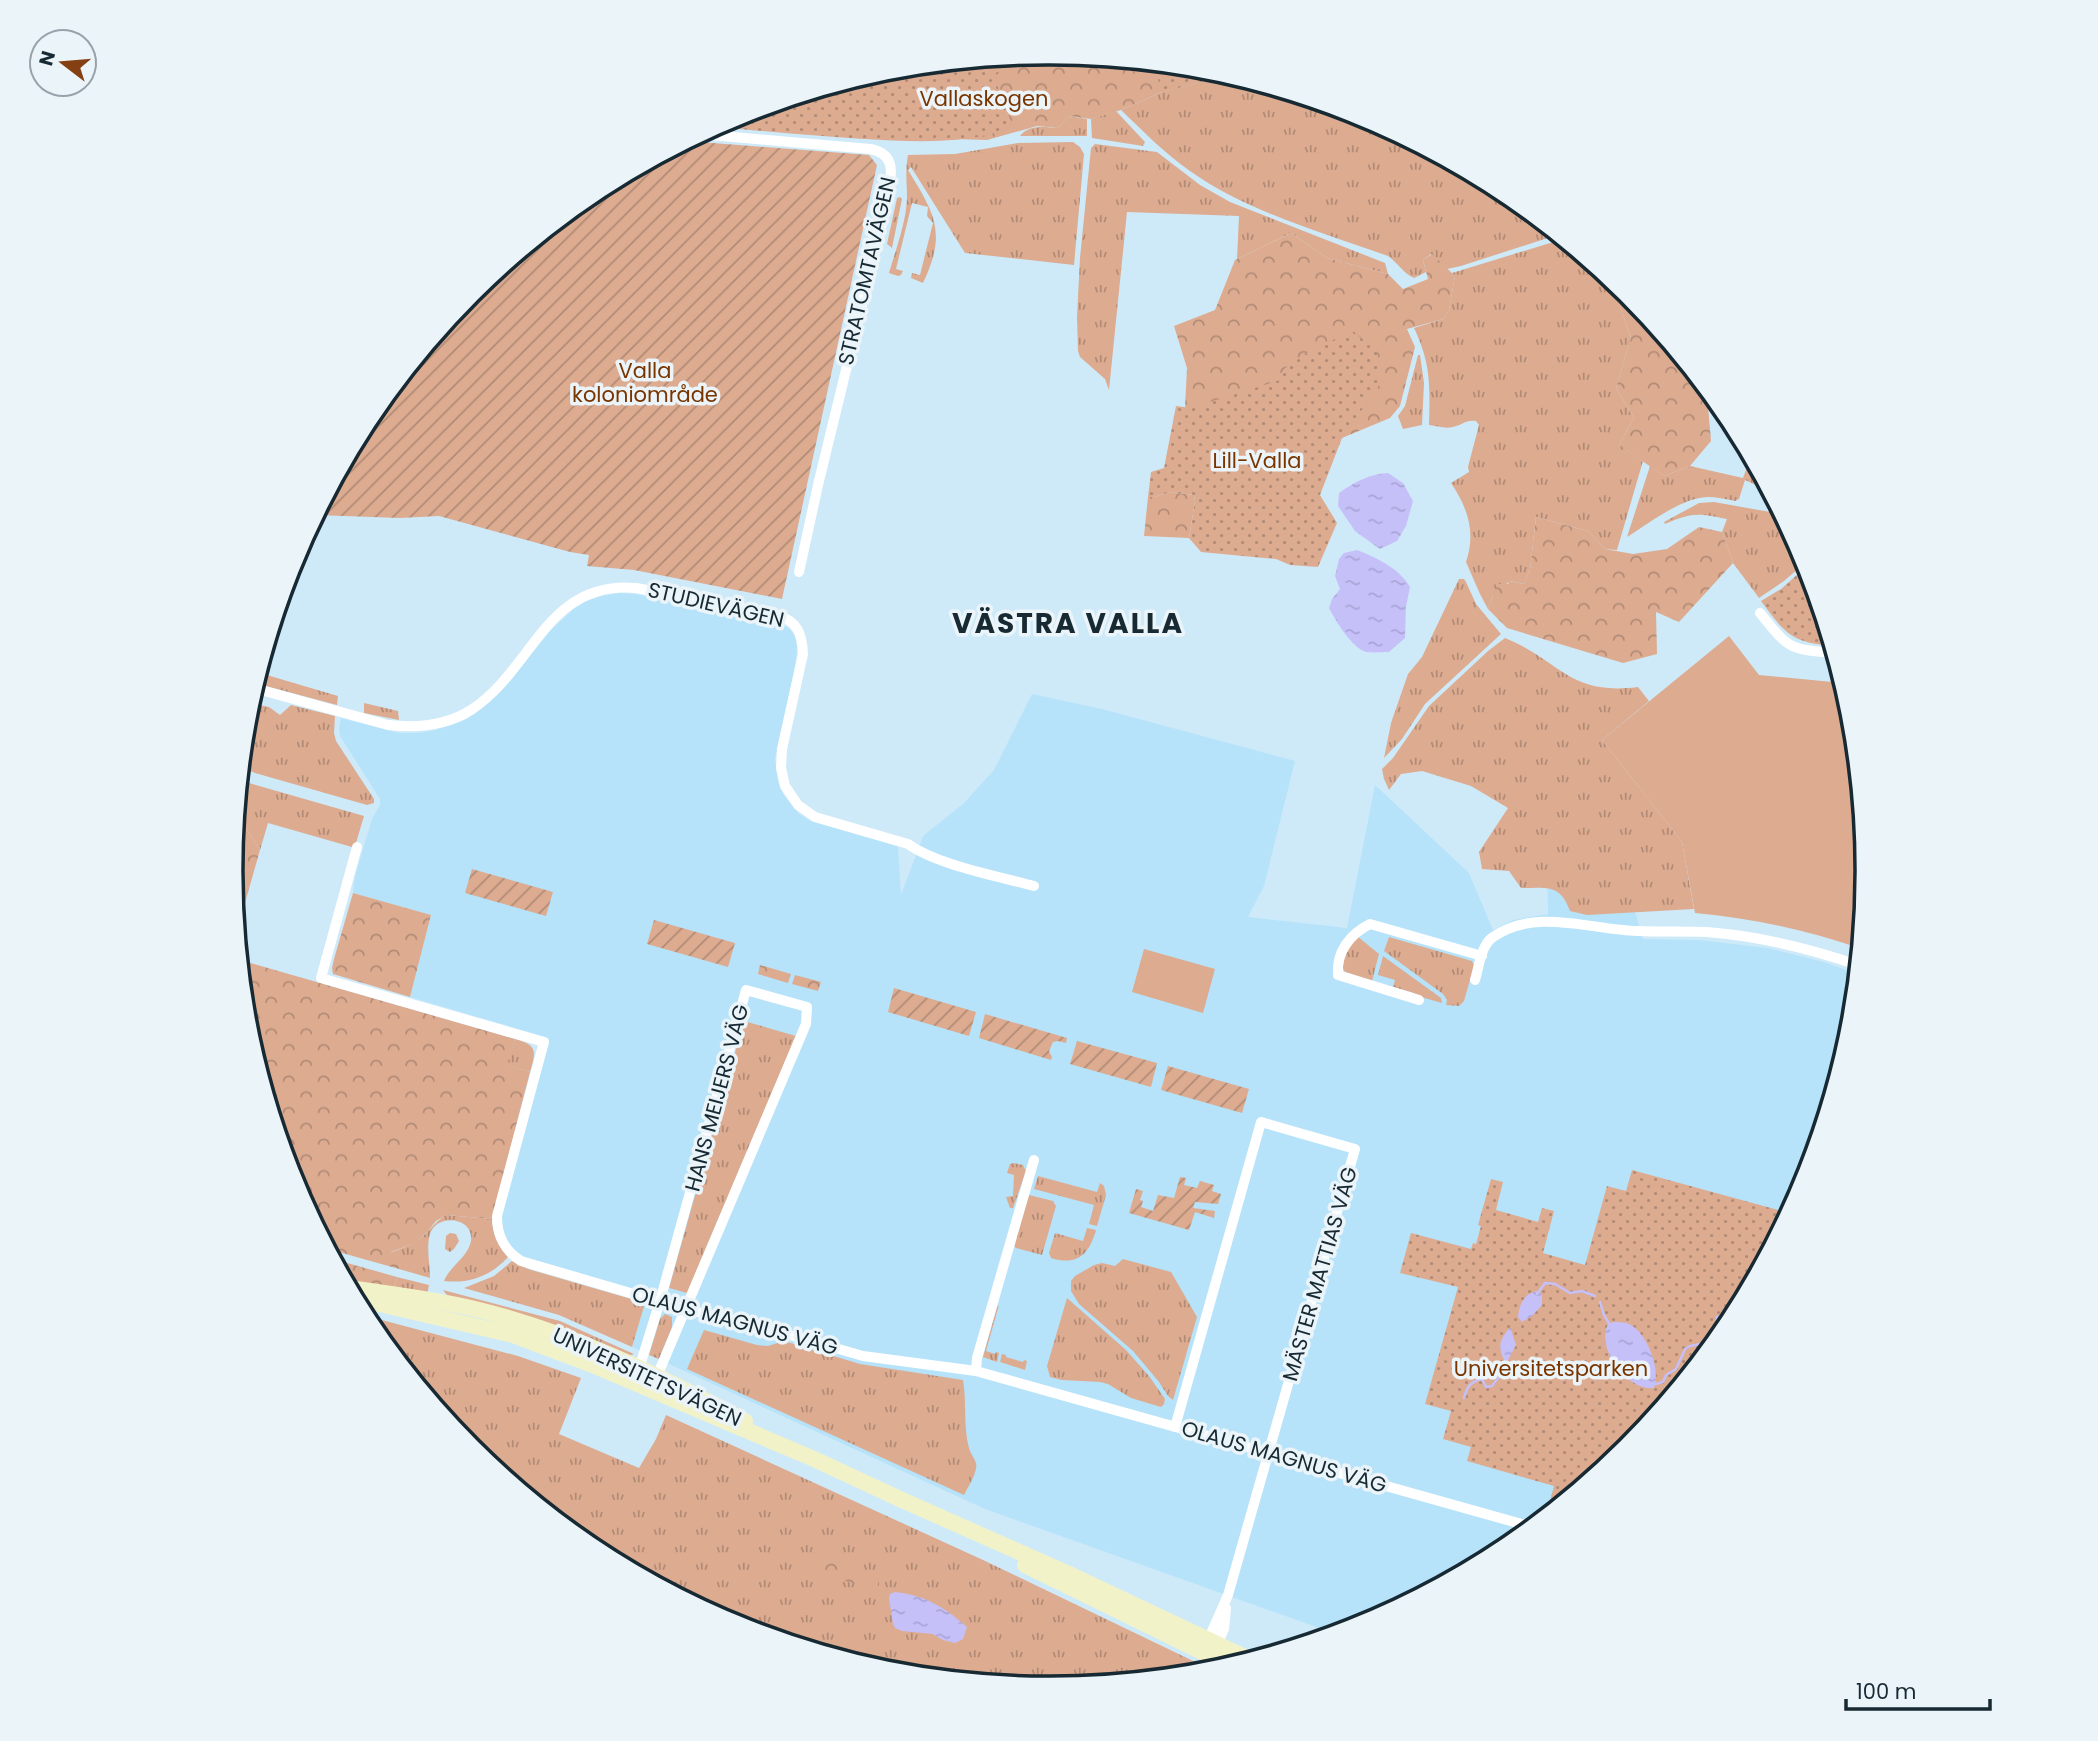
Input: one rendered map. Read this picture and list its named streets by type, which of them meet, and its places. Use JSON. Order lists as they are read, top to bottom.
{
  "streets": {
    "main road": ["UNIVERSITETSVÄGEN"],
    "street": [
      "STRATOMTAVÄGEN",
      "STUDIEVÄGEN",
      "HANS MEIJERS VÄG",
      "MÄSTER MATTIAS VÄG",
      "OLAUS MAGNUS VÄG"
    ]
  },
  "crossings": [
    ["HANS MEIJERS VÄG", "OLAUS MAGNUS VÄG"],
    ["HANS MEIJERS VÄG", "UNIVERSITETSVÄGEN"],
    ["MÄSTER MATTIAS VÄG", "OLAUS MAGNUS VÄG"],
    ["MÄSTER MATTIAS VÄG", "UNIVERSITETSVÄGEN"]
  ],
  "districts": ["VÄSTRA VALLA"],
  "parks": [
    "Vallaskogen",
    "Valla koloniområde",
    "Lill-Valla",
    "Universitetsparken"
  ],
  "scale_bar": "100 m",
  "north": "left"
}
